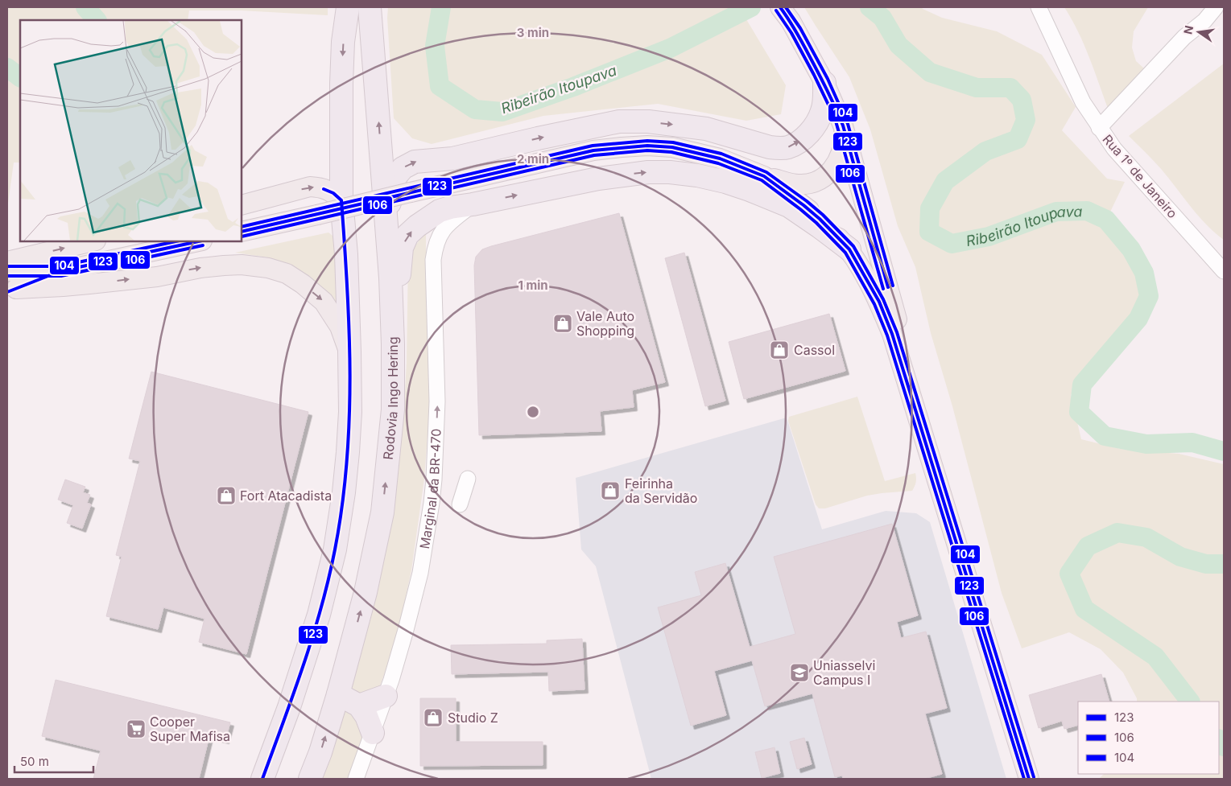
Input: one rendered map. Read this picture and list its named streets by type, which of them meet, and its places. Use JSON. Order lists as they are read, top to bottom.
{
  "streets": {
    "highway": ["Rodovia Ingo Hering"],
    "street": ["Rua 1º de Janeiro", "Marginal da BR-470"]
  },
  "one_way": ["Marginal da BR-470"],
  "water": ["Ribeirão Itoupava"],
  "places": {
    "shop": [
      "Vale Auto Shopping",
      "Cassol",
      "Feirinha da Servidão",
      "Fort Atacadista",
      "Studio Z"
    ],
    "school or university": ["Uniasselvi Campus I"],
    "supermarket": ["Cooper Super Mafisa"]
  },
  "lines": ["transit line 123", "transit line 104", "transit line 106"],
  "legend": ["123", "106", "104"],
  "scale_bar": "50 m",
  "north": "left",
  "rings": ["3 min", "2 min", "1 min"]
}
